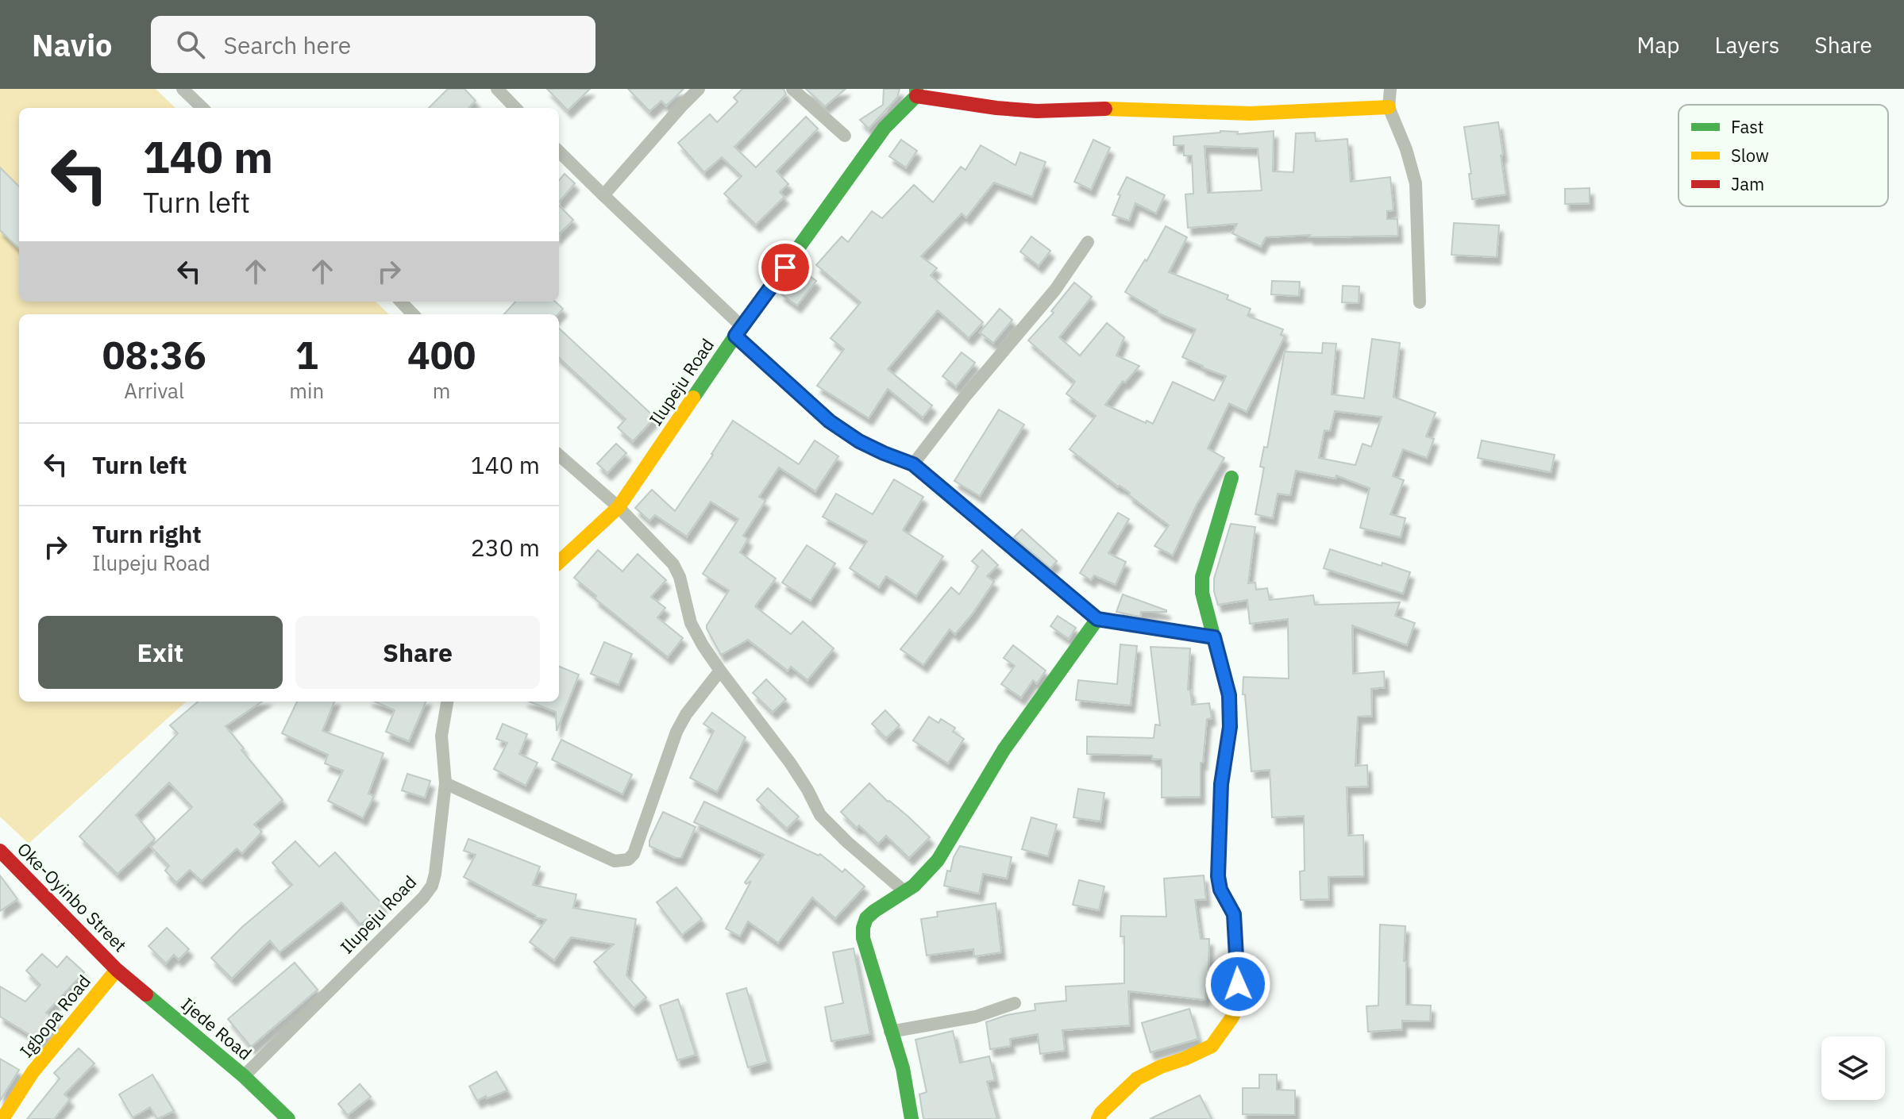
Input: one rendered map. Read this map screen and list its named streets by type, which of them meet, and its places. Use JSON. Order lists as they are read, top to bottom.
{
  "streets": {
    "street": [
      "Ilupeju Road",
      "Oke-Oyinbo Street",
      "Igbopa Road",
      "Ijede Road"
    ]
  },
  "crossings": [
    ["Ilupeju Road", "Ijede Road"],
    ["Oke-Oyinbo Street", "Igbopa Road"],
    ["Oke-Oyinbo Street", "Ijede Road"],
    ["Igbopa Road", "Ijede Road"]
  ],
  "legend": ["Fast", "Slow", "Jam"],
  "page": {
    "header": "Navio",
    "search": "Search here",
    "nav": ["Map", "Layers", "Share"],
    "turn": ["140 m", "Turn left"],
    "eta": [
      "08:36",
      "Arrival",
      "1",
      "min",
      "400",
      "m"
    ],
    "list": [
      {
        "name": "Turn left",
        "value": "140 m"
      },
      {
        "name": "Turn right",
        "note": "Ilupeju Road",
        "value": "230 m"
      }
    ],
    "buttons": ["Exit", "Share"]
  }
}
